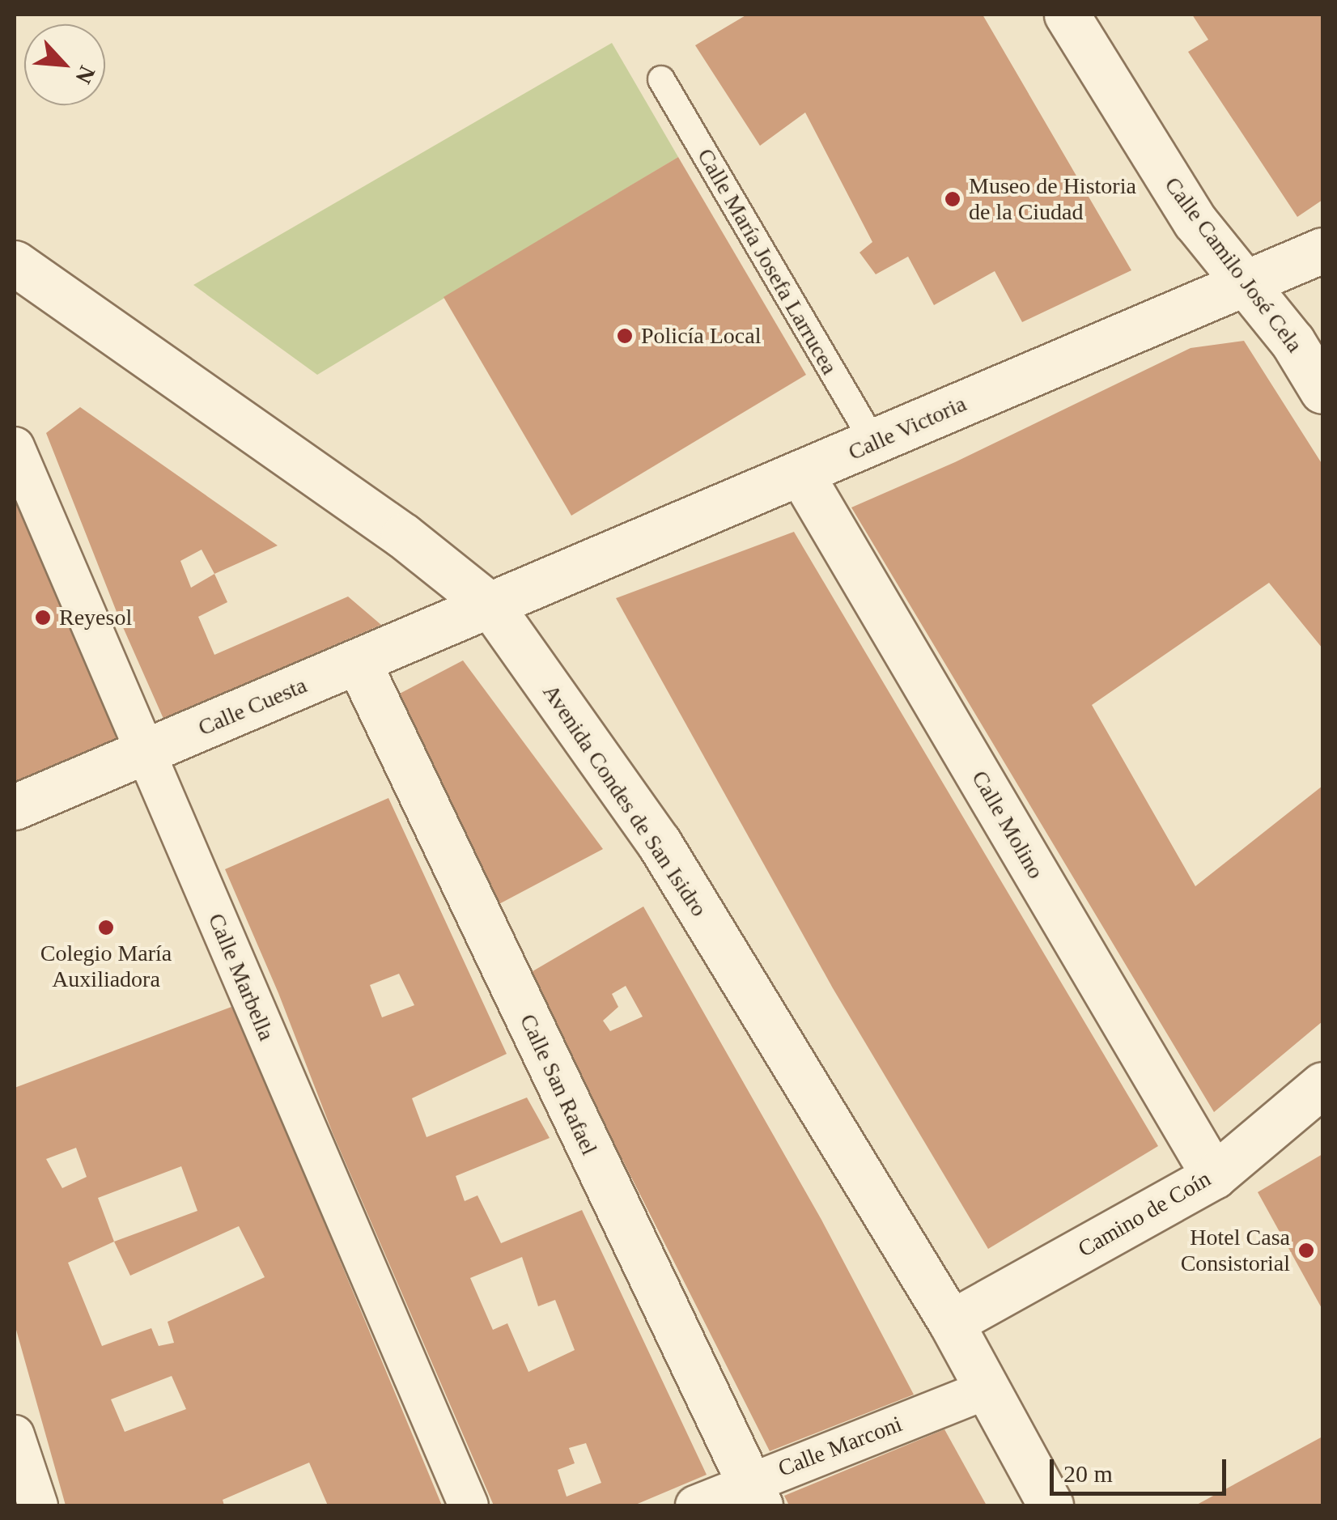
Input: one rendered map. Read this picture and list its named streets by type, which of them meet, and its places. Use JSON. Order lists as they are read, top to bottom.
{
  "streets": {
    "street": [
      "Calle Camilo José Cela",
      "Calle Victoria",
      "Calle Cuesta",
      "Avenida Condes de San Isidro",
      "Calle Molino",
      "Calle Marbella",
      "Calle San Rafael",
      "Camino de Coín",
      "Calle Marconi"
    ],
    "lane": ["Calle María Josefa Larrucea"]
  },
  "crossings": [
    ["Calle María Josefa Larrucea", "Calle Victoria"],
    ["Calle Camilo José Cela", "Calle Victoria"],
    ["Calle Victoria", "Calle Cuesta"],
    ["Calle Victoria", "Avenida Condes de San Isidro"],
    ["Calle Victoria", "Calle Molino"],
    ["Calle Cuesta", "Avenida Condes de San Isidro"],
    ["Calle Cuesta", "Calle Marbella"],
    ["Calle Cuesta", "Calle San Rafael"],
    ["Avenida Condes de San Isidro", "Camino de Coín"],
    ["Avenida Condes de San Isidro", "Calle Marconi"],
    ["Calle Molino", "Camino de Coín"],
    ["Calle San Rafael", "Calle Marconi"]
  ],
  "places": [
    "Museo de Historia de la Ciudad",
    "Policía Local",
    "Reyesol",
    "Colegio María Auxiliadora",
    "Hotel Casa Consistorial"
  ],
  "scale_bar": "20 m",
  "north": "bottom right"
}
